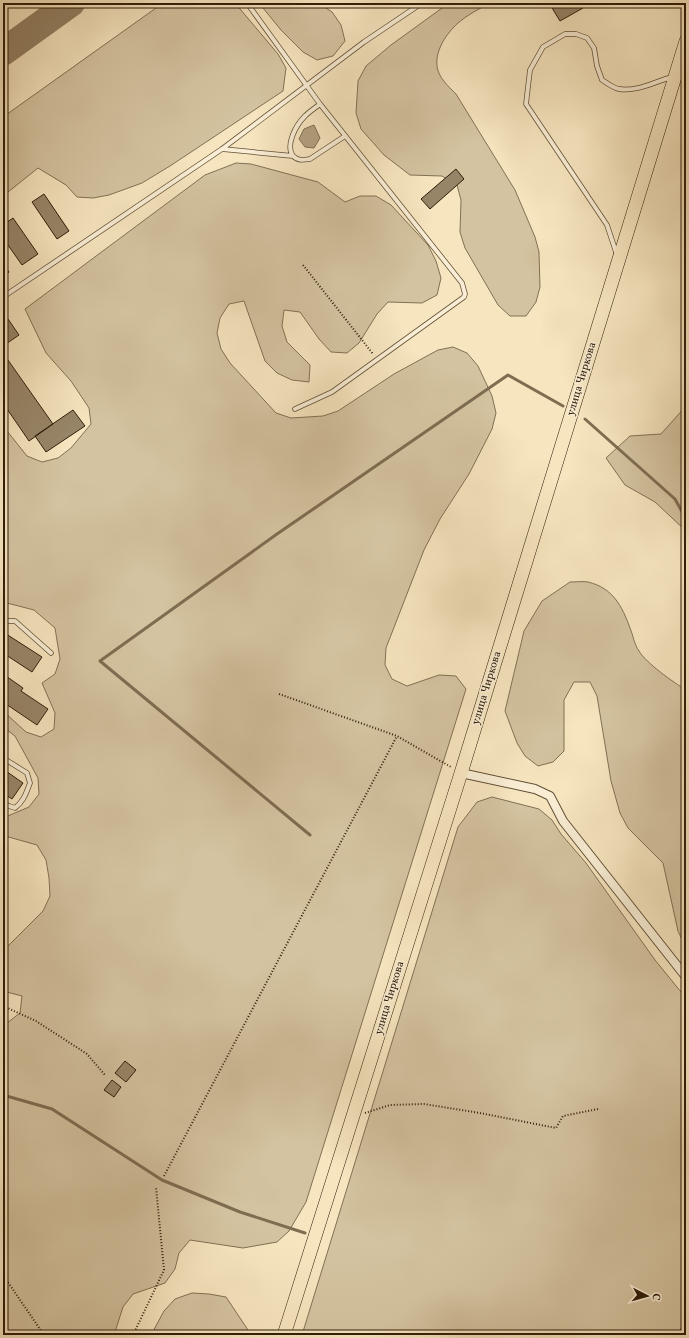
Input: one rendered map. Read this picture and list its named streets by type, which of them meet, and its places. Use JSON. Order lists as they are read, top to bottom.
{
  "streets": {
    "main road": ["улица Чиркова"]
  },
  "north": "right"
}
